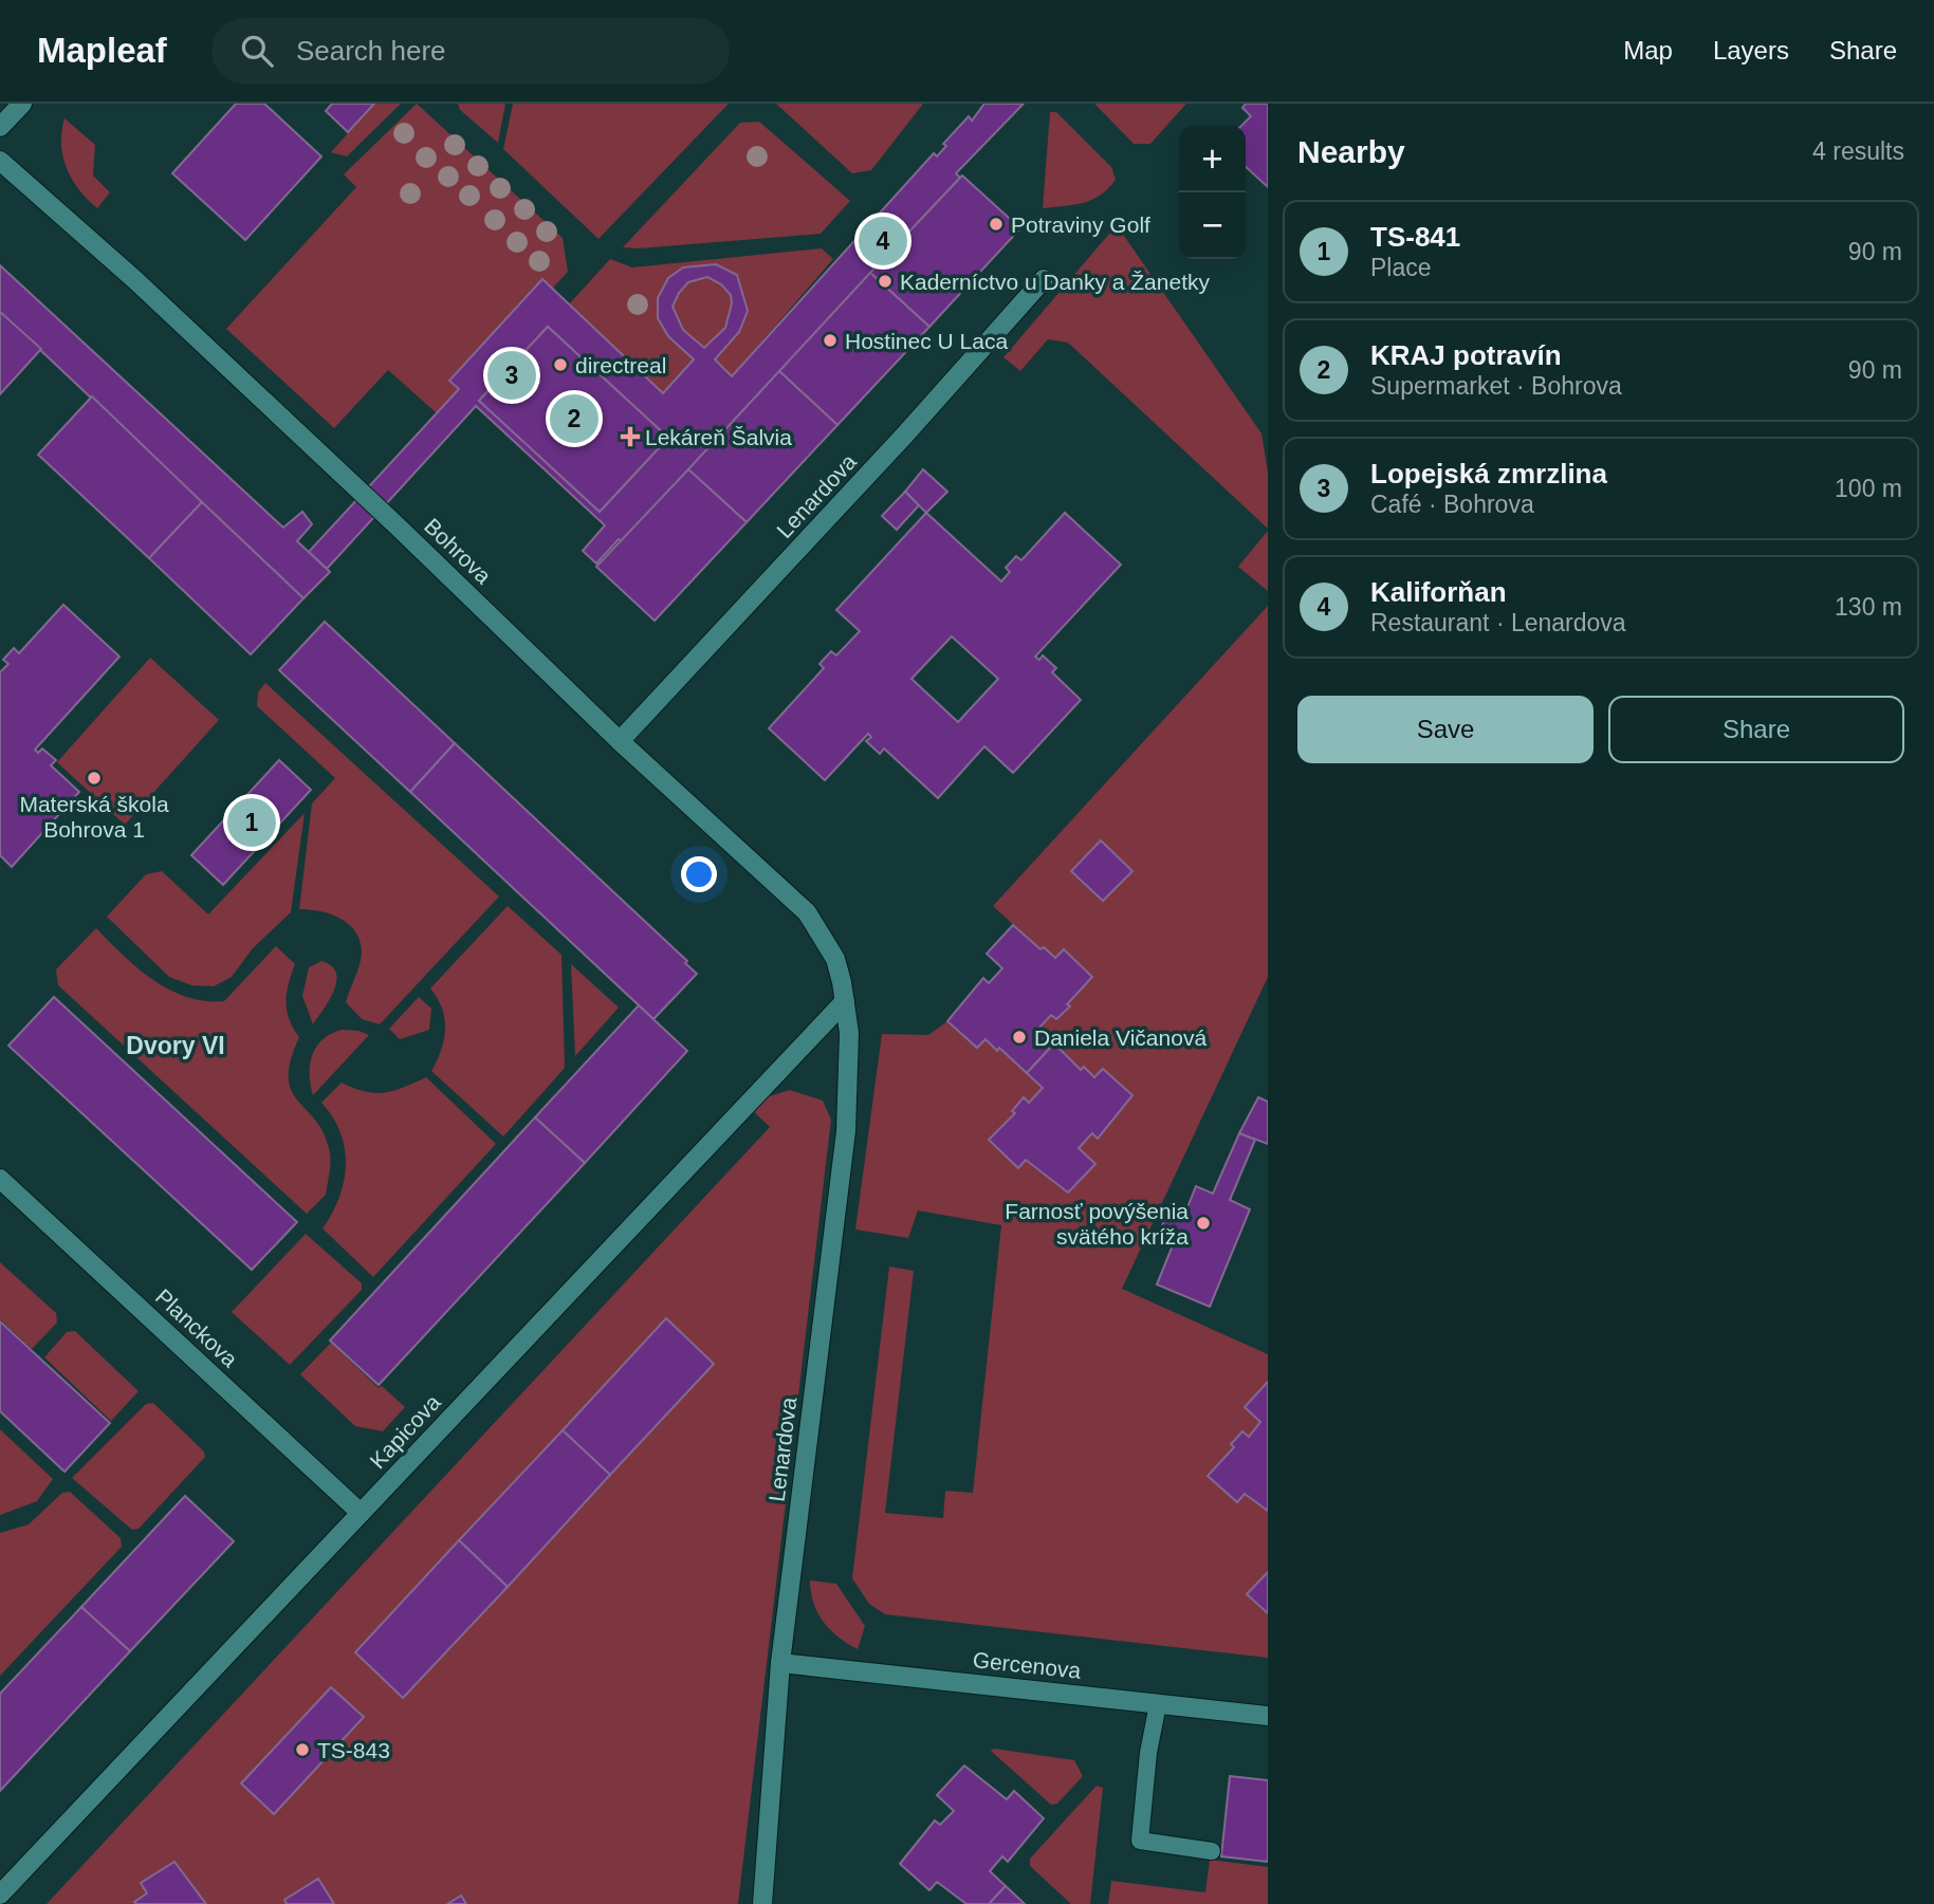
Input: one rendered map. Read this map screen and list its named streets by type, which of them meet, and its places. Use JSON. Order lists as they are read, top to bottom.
{
  "streets": {
    "street": [
      "Lenardova",
      "Bohrova",
      "Planckova",
      "Kapicova",
      "Gercenova"
    ]
  },
  "crossings": [
    ["Lenardova", "Bohrova"],
    ["Lenardova", "Kapicova"],
    ["Lenardova", "Gercenova"],
    ["Bohrova", "Kapicova"],
    ["Planckova", "Kapicova"]
  ],
  "districts": ["Dvory VI"],
  "places": {
    "other": [
      "Potraviny Golf",
      "Kaderníctvo u Danky a Žanetky",
      "Hostinec U Laca",
      "directreal",
      "Materská škola Bohrova 1",
      "Daniela Vičanová",
      "Farnosť povýšenia svätého kríža",
      "TS-843"
    ],
    "health": ["Lekáreň Šalvia"]
  },
  "page": {
    "header": "Mapleaf",
    "search": "Search here",
    "nav": ["Map", "Layers", "Share"],
    "heading": ["Nearby", "4 results"],
    "map_buttons": ["+", "−"],
    "list": [
      {
        "mark": "1",
        "name": "TS-841",
        "note": "Place",
        "value": "90 m"
      },
      {
        "mark": "2",
        "name": "KRAJ potravín",
        "note": "Supermarket · Bohrova",
        "value": "90 m"
      },
      {
        "mark": "3",
        "name": "Lopejská zmrzlina",
        "note": "Café · Bohrova",
        "value": "100 m"
      },
      {
        "mark": "4",
        "name": "Kaliforňan",
        "note": "Restaurant · Lenardova",
        "value": "130 m"
      }
    ],
    "pins": [
      "4",
      "3",
      "2",
      "1"
    ],
    "buttons": ["Save", "Share"]
  }
}
